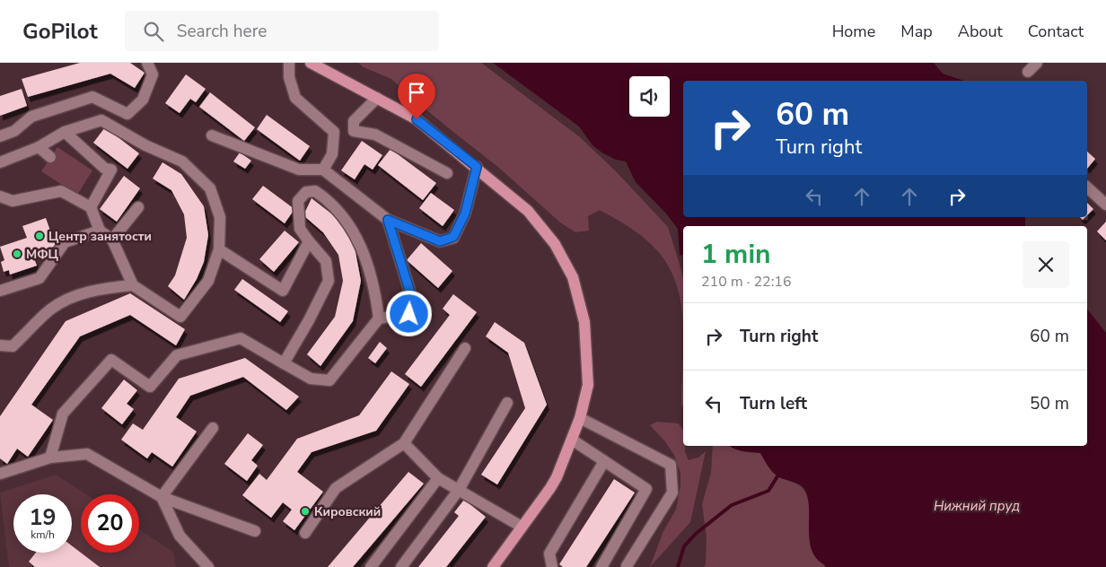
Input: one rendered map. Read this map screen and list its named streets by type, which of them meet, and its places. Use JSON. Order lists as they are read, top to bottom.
{
  "water": ["Нижний пруд"],
  "places": ["Центр занятости", "МФЦ", "Кировский"],
  "page": {
    "header": "GoPilot",
    "search": "Search here",
    "nav": [
      "Home",
      "Map",
      "About",
      "Contact"
    ],
    "turn": ["60 m", "Turn right"],
    "heading": ["1 min", "210 m · 22:16"],
    "list": [
      {
        "name": "Turn right",
        "value": "60 m"
      },
      {
        "name": "Turn left",
        "value": "50 m"
      }
    ],
    "speed": "19 km/h",
    "limit": "20"
  }
}
